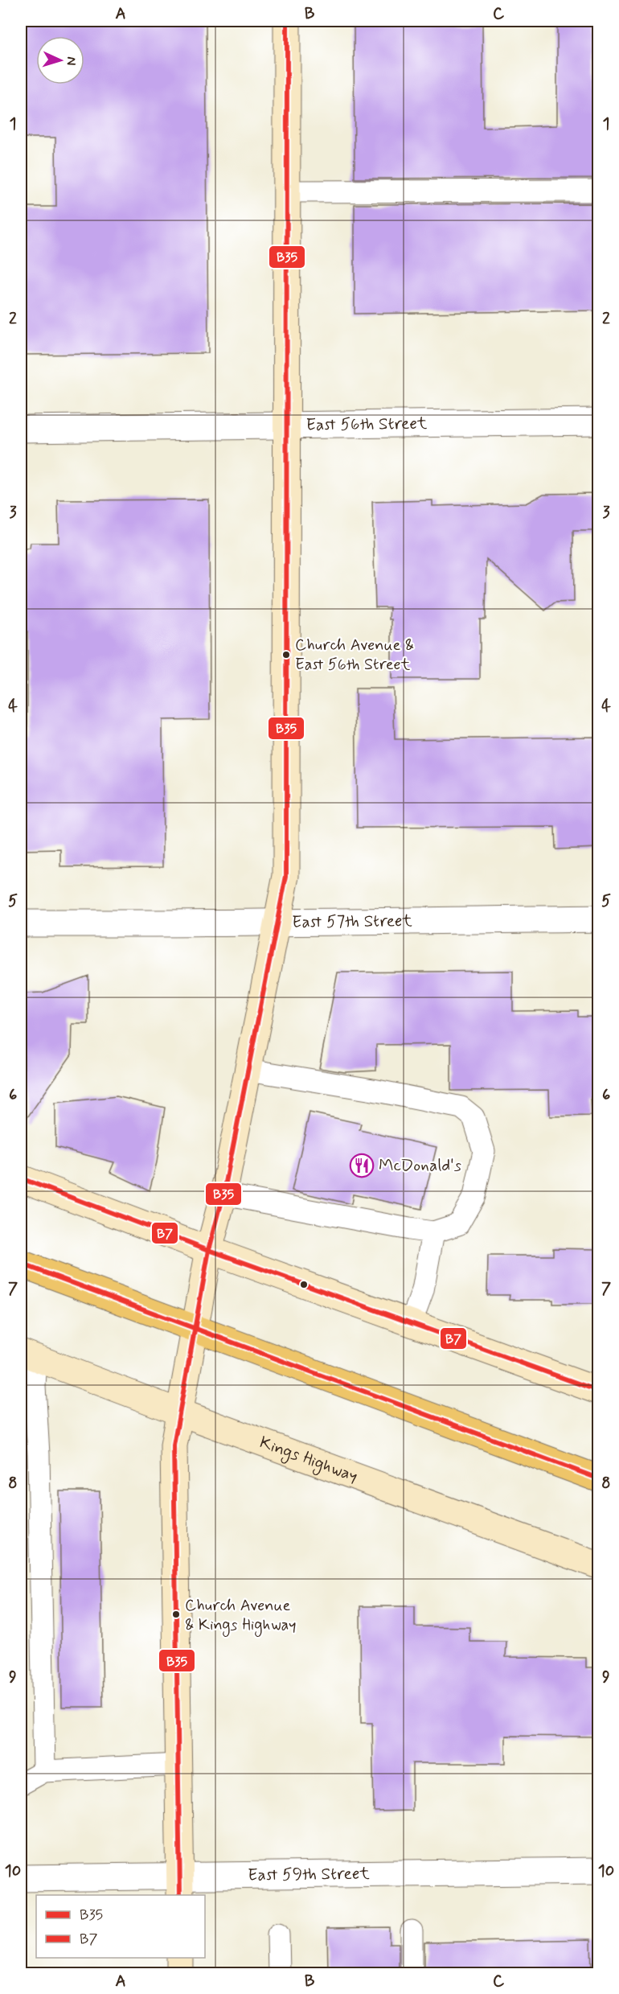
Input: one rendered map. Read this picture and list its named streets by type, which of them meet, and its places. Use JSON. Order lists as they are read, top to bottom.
{
  "streets": {
    "main road": ["Kings Highway"],
    "street": ["East 56th Street", "East 57th Street", "East 59th Street"]
  },
  "places": {
    "other": ["Church Avenue & East 56th Street", "Church Avenue & Kings Highway"],
    "restaurant": ["McDonald's"]
  },
  "lines": ["transit line B35", "transit line B7"],
  "legend": ["B35", "B7"],
  "north": "right",
  "grid": {
    "columns": ["A", "B", "C"],
    "rows": [
      "1",
      "2",
      "3",
      "4",
      "5",
      "6",
      "7",
      "8",
      "9",
      "10"
    ]
  }
}
